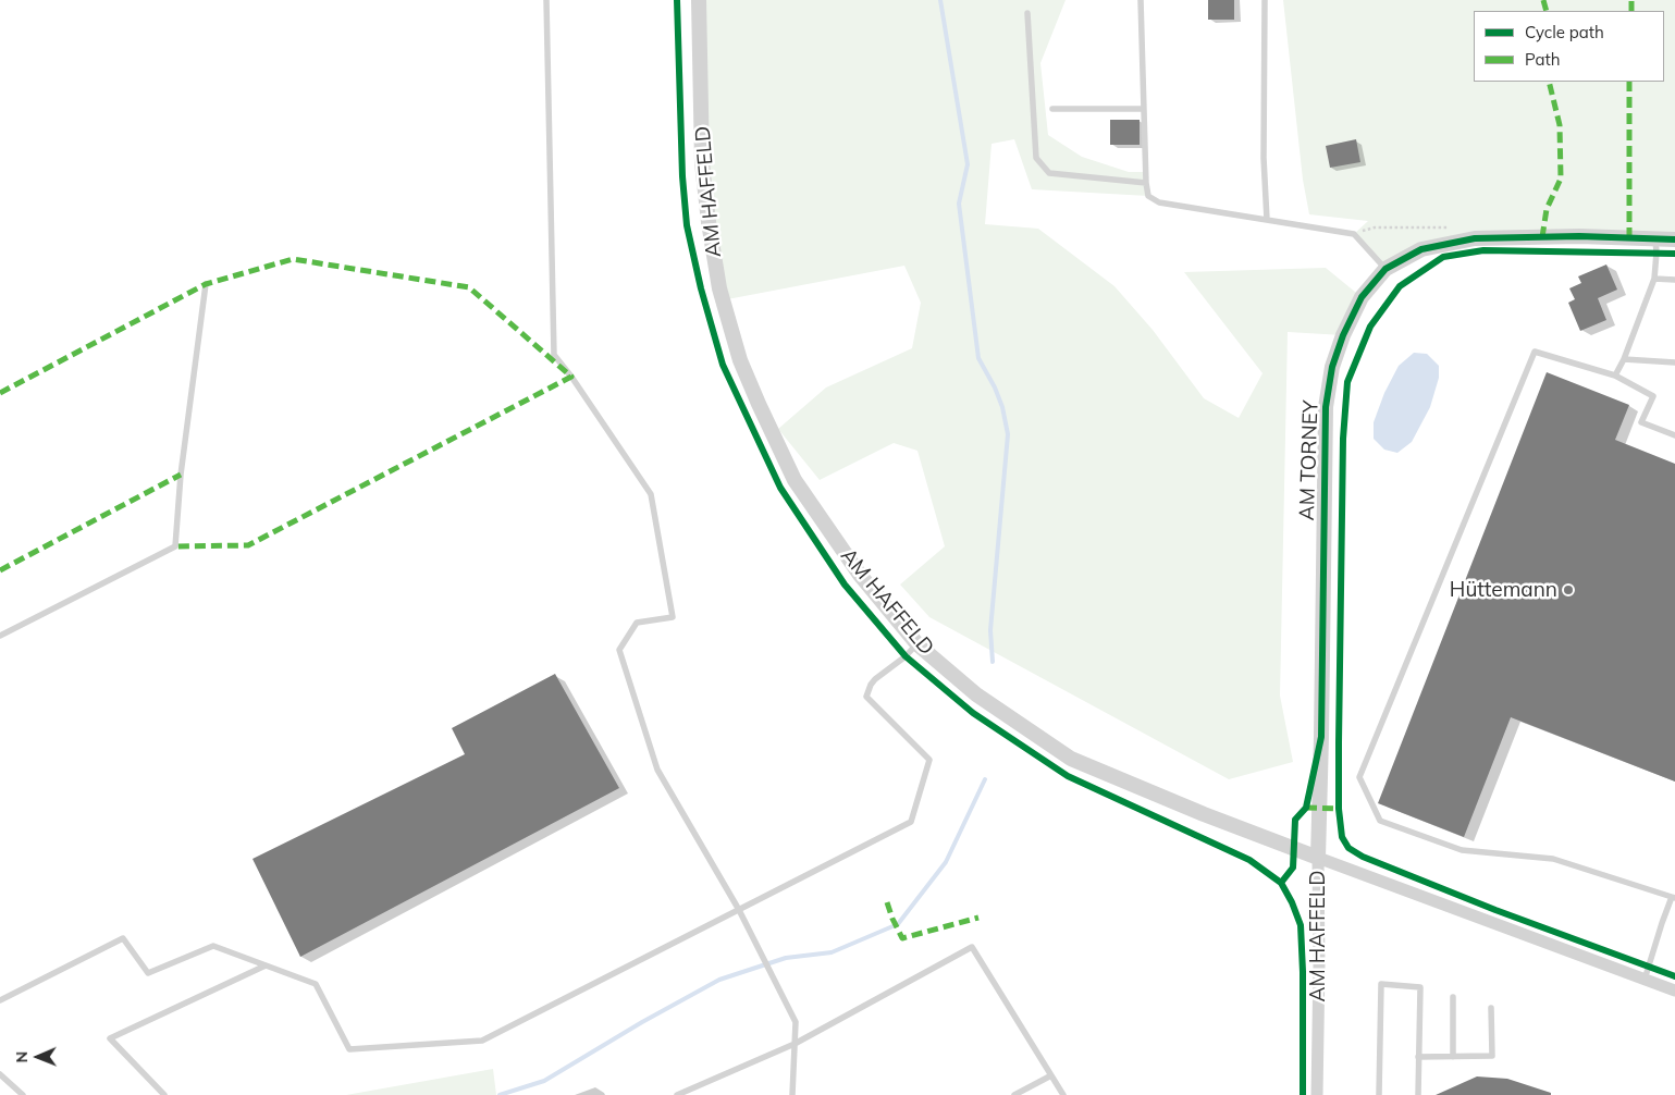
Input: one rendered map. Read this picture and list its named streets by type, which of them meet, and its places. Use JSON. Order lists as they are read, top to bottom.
{
  "streets": {
    "street": ["AM HAFFELD", "AM TORNEY"]
  },
  "crossings": [
    ["AM HAFFELD", "AM TORNEY"]
  ],
  "places": ["Hüttemann"],
  "legend": ["Cycle path", "Path"],
  "north": "left"
}
